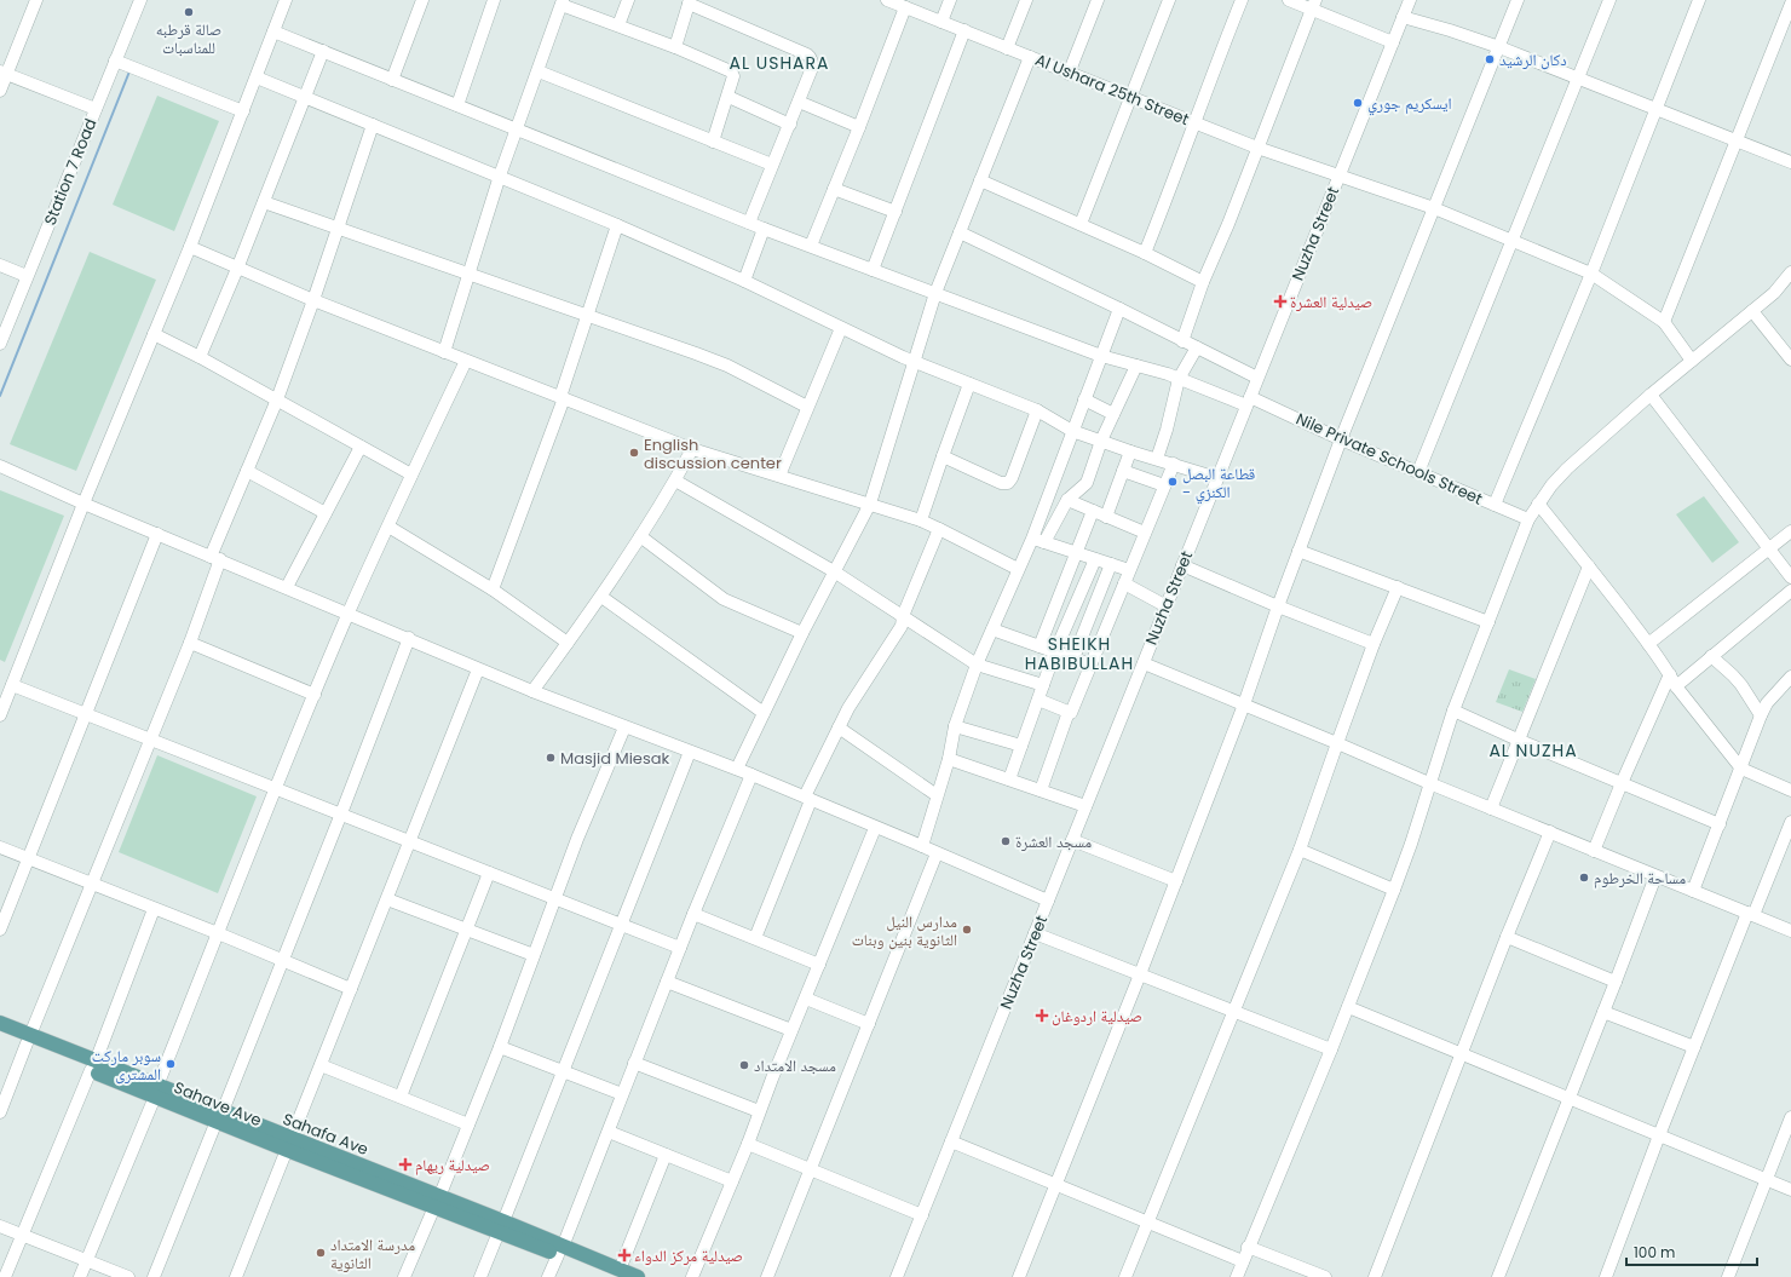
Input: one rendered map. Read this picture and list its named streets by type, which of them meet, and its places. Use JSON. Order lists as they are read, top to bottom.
{
  "streets": {
    "main road": ["Sahave Ave"],
    "street": [
      "Al Ushara 25th Street",
      "Station 7 Road",
      "Nuzha Street",
      "Nile Private Schools Street"
    ]
  },
  "crossings": [
    ["Al Ushara 25th Street", "Nuzha Street"],
    ["Nuzha Street", "Nile Private Schools Street"]
  ],
  "districts": ["AL USHARA", "SHEIKH HABIBULLAH", "AL NUZHA"],
  "places": {
    "other": [
      "صالة قرطبه للمناسبات",
      "دكان الرشيد",
      "ايسكريم جوري",
      "English discussion center",
      "قطاعة البصل - الكنزي",
      "Masjid Miesak",
      "مسجد العشرة",
      "مساحة الخرطوم",
      "مدارس النيل الثانوية بنين وبنات",
      "سوبر ماركت المشترى",
      "مسجد الامتداد",
      "مدرسة الامتداد الثانوية"
    ],
    "health": [
      "صيدلية العشرة",
      "صيدلية اردوغان",
      "صيدلية ريهام",
      "صيدلية مركز الدواء"
    ]
  },
  "scale_bar": "100 m"
}
